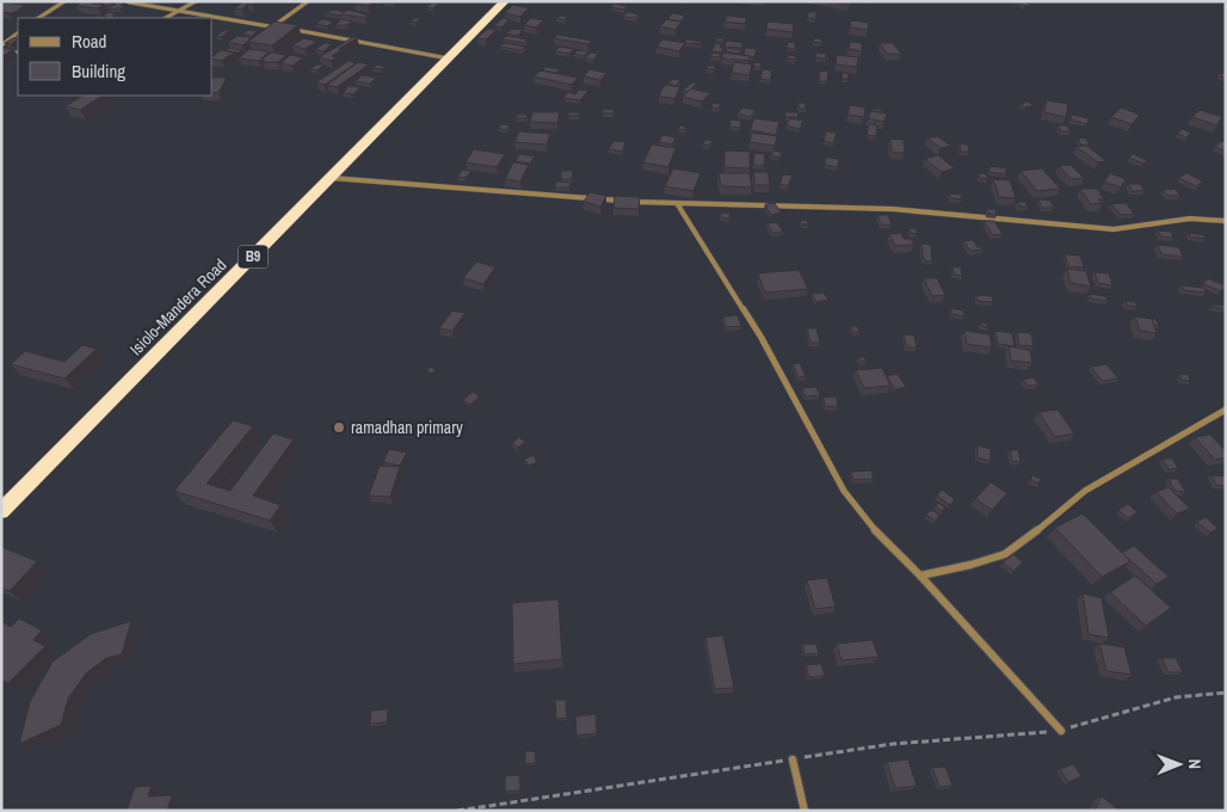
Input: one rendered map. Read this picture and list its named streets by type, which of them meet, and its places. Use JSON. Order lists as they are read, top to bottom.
{
  "streets": {
    "highway": ["B9", "Isiolo-Mandera Road"]
  },
  "places": ["ramadhan primary"],
  "legend": ["Road", "Building"],
  "north": "right"
}
